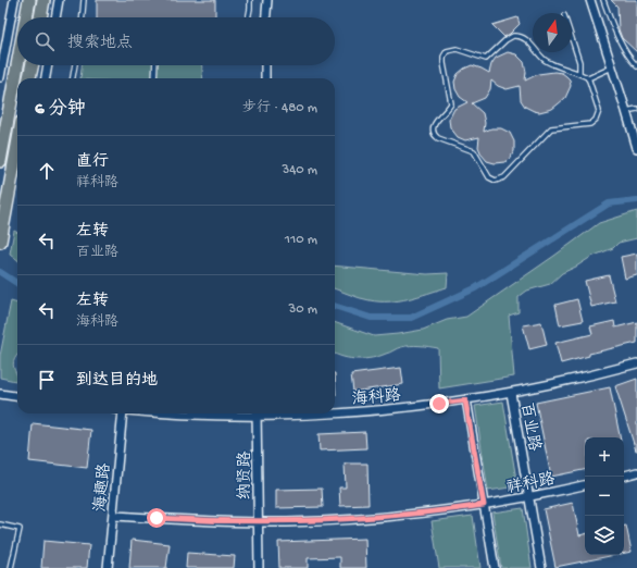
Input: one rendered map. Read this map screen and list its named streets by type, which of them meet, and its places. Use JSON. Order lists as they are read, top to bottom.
{
  "streets": {
    "street": [
      "海科路",
      "百业路",
      "纳贤路",
      "祥科路",
      "海趣路"
    ]
  },
  "crossings": [
    ["海科路", "百业路"],
    ["百业路", "祥科路"],
    ["纳贤路", "祥科路"],
    ["祥科路", "海趣路"]
  ],
  "north": "top",
  "page": {
    "search": "搜索地点",
    "heading": ["6 分钟", "步行 · 480 m"],
    "list": [
      ["直行", "祥科路", "340 m"],
      ["左转", "百业路", "110 m"],
      ["左转", "海科路", "30 m"],
      "到达目的地"
    ],
    "map_buttons": ["+", "−"]
  }
}
